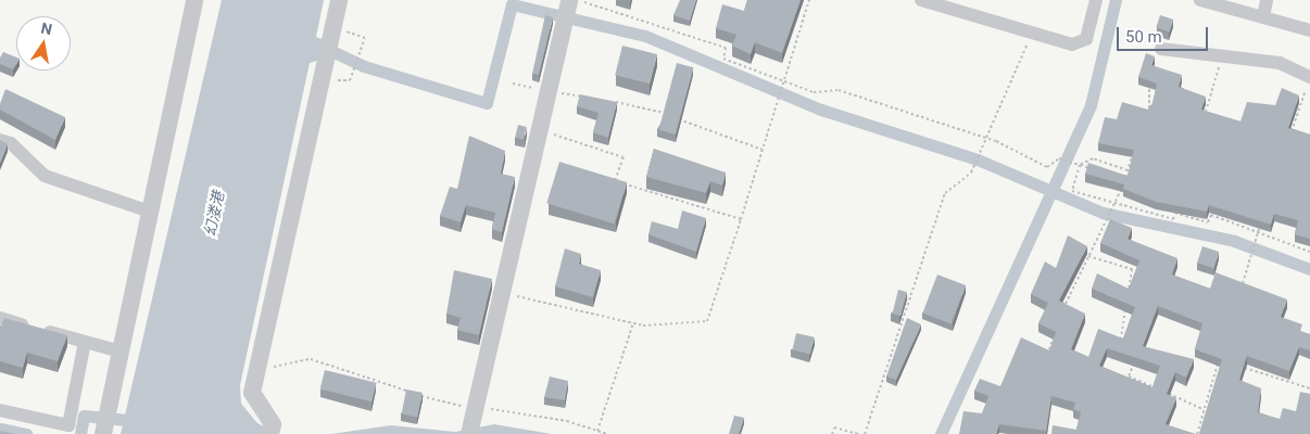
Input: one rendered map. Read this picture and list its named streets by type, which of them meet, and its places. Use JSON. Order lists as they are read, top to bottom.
{
  "water": ["幻溇港"],
  "scale_bar": "50 m",
  "north": "top"
}
